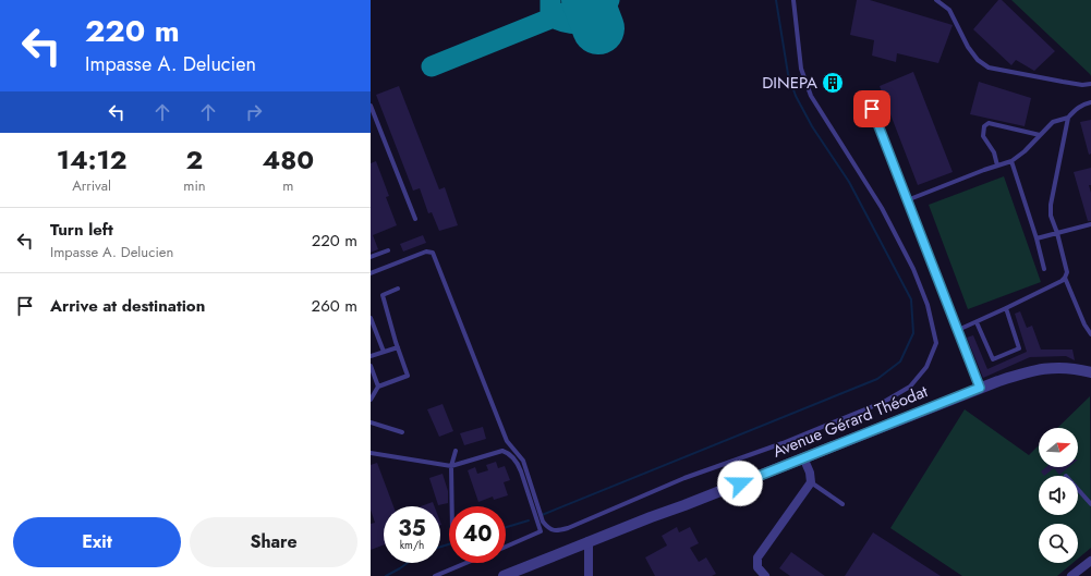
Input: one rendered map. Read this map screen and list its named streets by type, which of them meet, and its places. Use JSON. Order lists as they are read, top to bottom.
{
  "streets": {
    "street": ["Avenue Gérard Théodat"]
  },
  "places": {
    "building": ["DINEPA"]
  },
  "north": "right",
  "page": {
    "turn": ["220 m", "Impasse A. Delucien"],
    "eta": [
      "14:12",
      "Arrival",
      "2",
      "min",
      "480",
      "m"
    ],
    "list": [
      {
        "name": "Turn left",
        "note": "Impasse A. Delucien",
        "value": "220 m"
      },
      {
        "name": "Arrive at destination",
        "value": "260 m"
      }
    ],
    "speed": "35 km/h",
    "limit": "40",
    "buttons": ["Exit", "Share"]
  }
}
